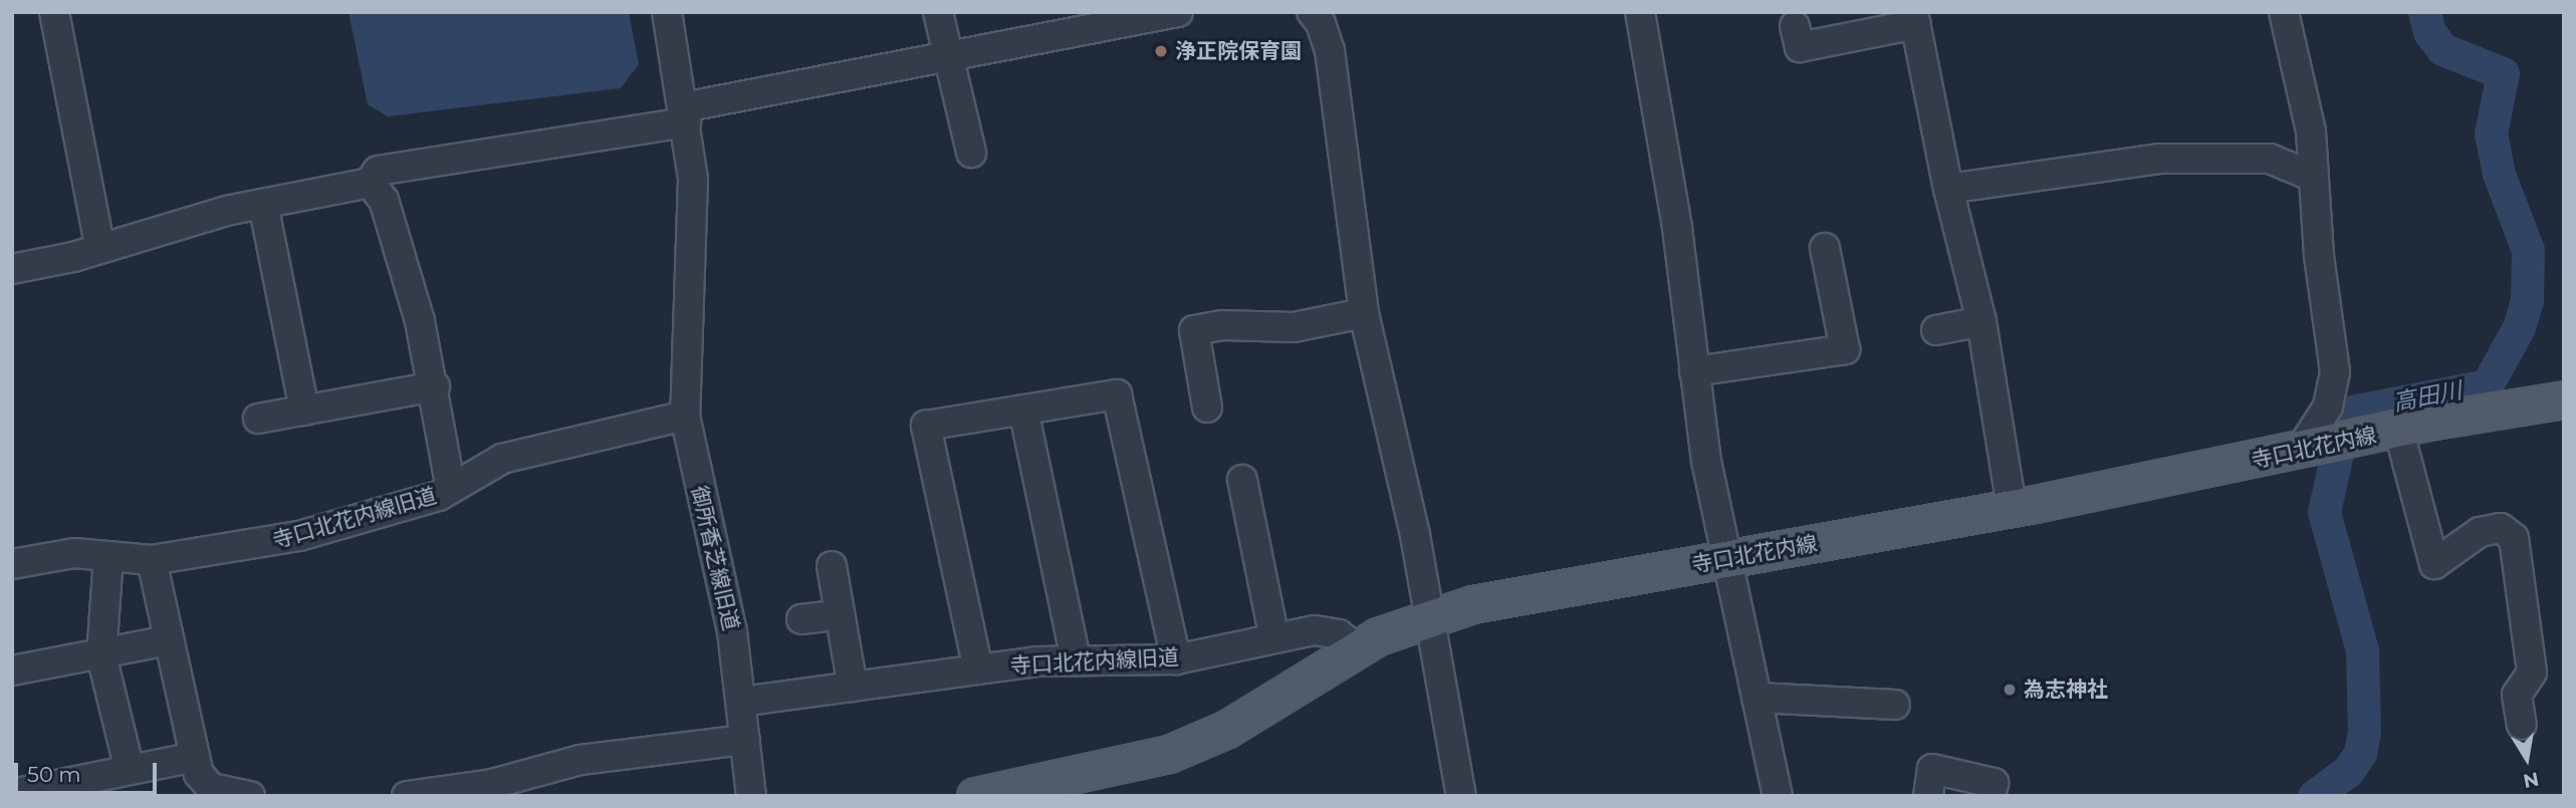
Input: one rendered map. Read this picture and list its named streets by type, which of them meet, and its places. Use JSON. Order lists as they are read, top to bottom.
{
  "streets": {
    "main road": ["寺口北花内線"],
    "street": ["寺口北花内線旧道", "御所香芝線旧道"]
  },
  "crossings": [
    ["寺口北花内線", "寺口北花内線旧道"],
    ["寺口北花内線旧道", "御所香芝線旧道"]
  ],
  "water": ["高田川"],
  "places": ["浄正院保育園", "為志神社"],
  "scale_bar": "50 m",
  "north": "bottom"
}
